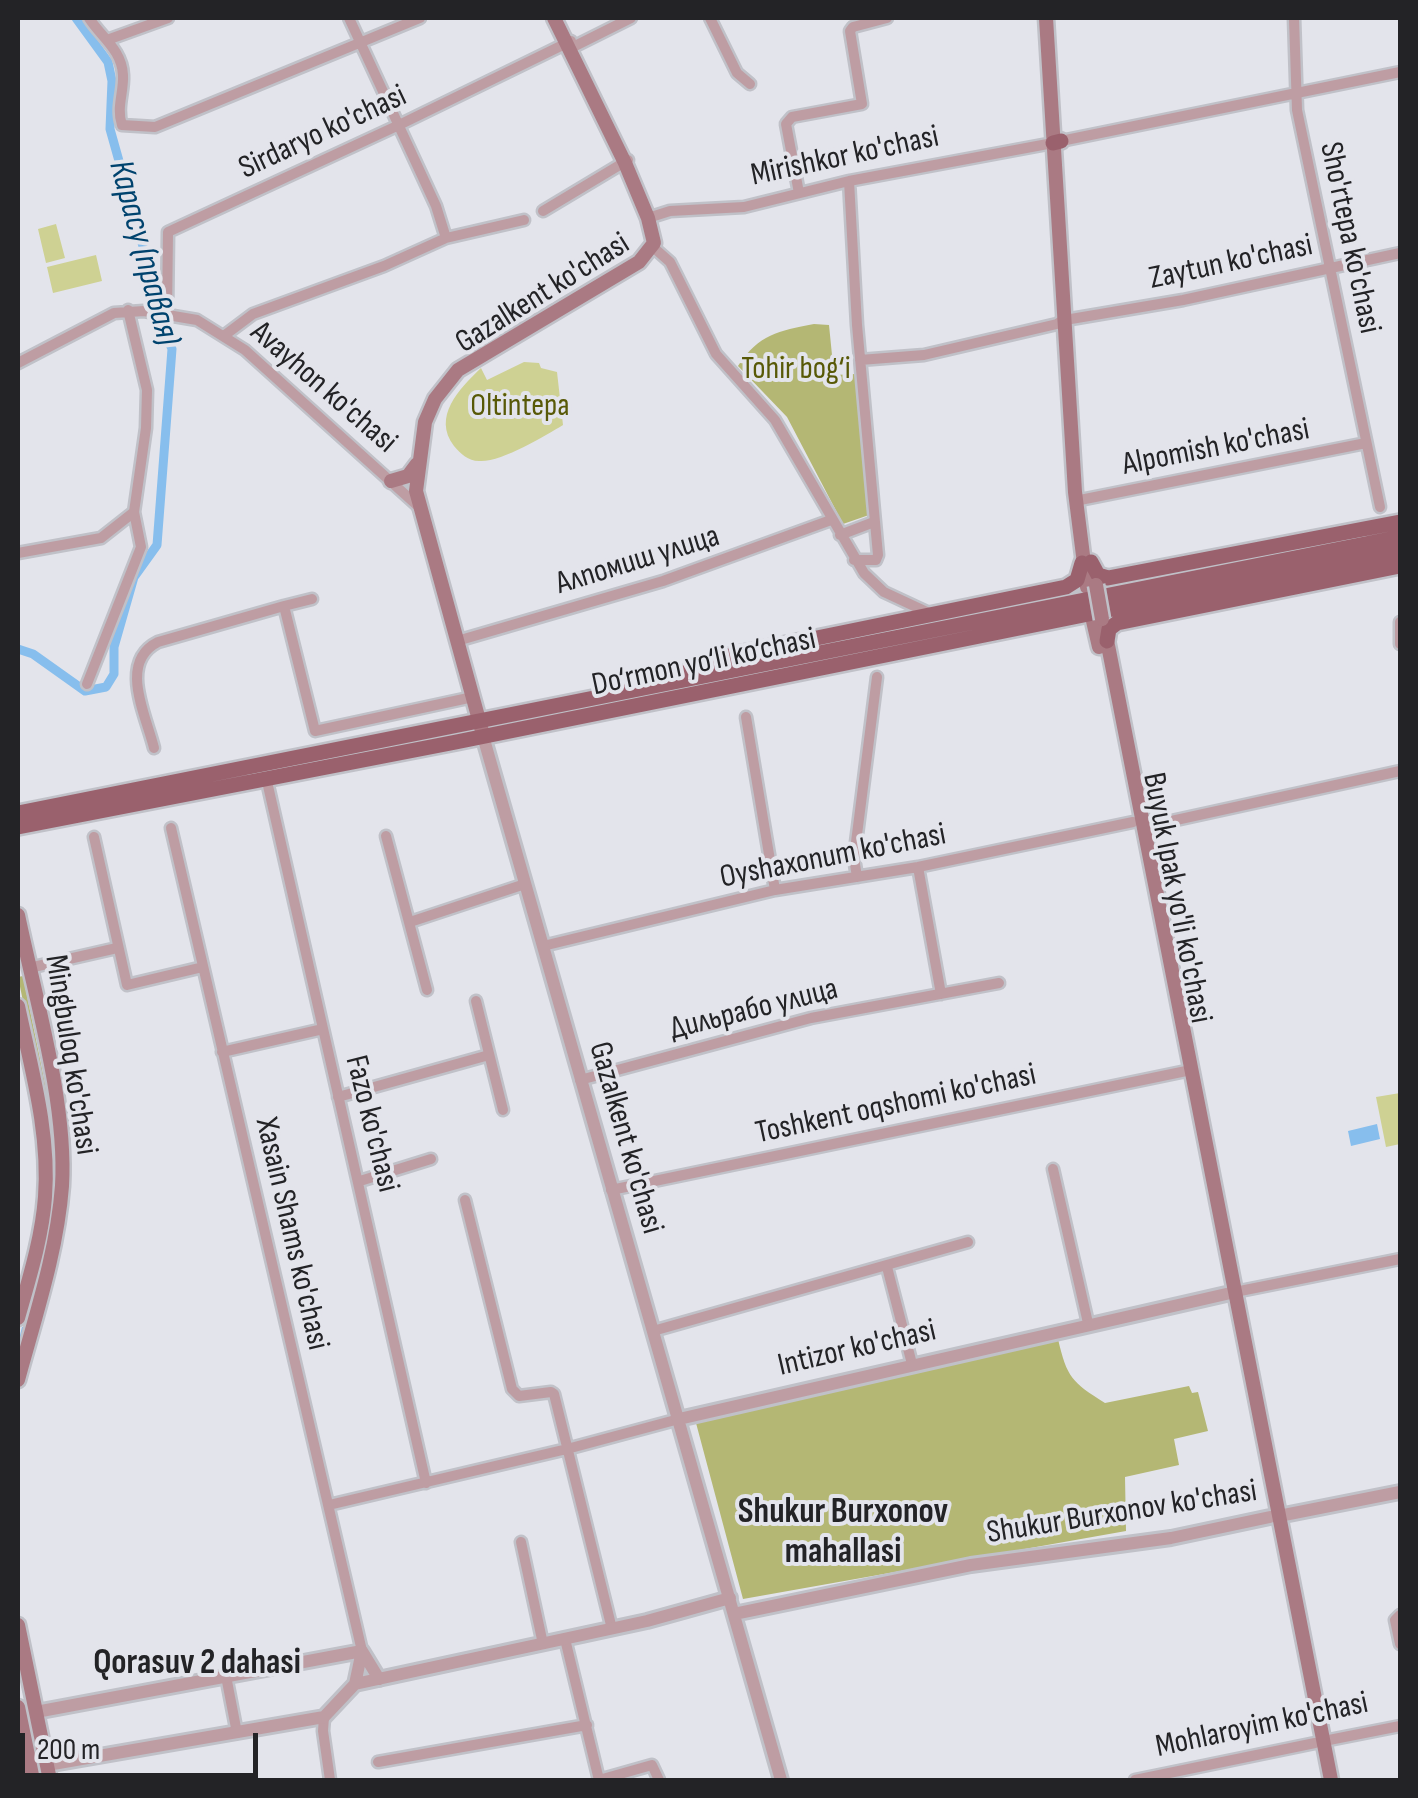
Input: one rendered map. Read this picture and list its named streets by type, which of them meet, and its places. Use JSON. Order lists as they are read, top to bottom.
{
  "streets": {
    "main road": [
      "Gazalkent ko'chasi",
      "Do‘rmon yo‘li ko‘chasi",
      "Buyuk Ipak yo'li ko'chasi",
      "Mingbuloq ko'chasi"
    ],
    "street": [
      "Sirdaryo ko'chasi",
      "Mirishkor ko'chasi",
      "Sho'rtepa ko'chasi",
      "Zaytun ko'chasi",
      "Avayhon ko'chasi",
      "Alpomish ko'chasi",
      "Алпомиш улица",
      "Oyshaxonum ko'chasi",
      "Дильрабо улица",
      "Toshkent oqshomi ko'chasi",
      "Fazo ko'chasi",
      "Xasain Shams ko'chasi",
      "Intizor ko'chasi",
      "Shukur Burxonov ko'chasi",
      "Mohlaroyim ko'chasi"
    ]
  },
  "crossings": [
    ["Sirdaryo ko'chasi", "Avayhon ko'chasi"],
    ["Mirishkor ko'chasi", "Sho'rtepa ko'chasi"],
    ["Mirishkor ko'chasi", "Buyuk Ipak yo'li ko'chasi"],
    ["Sho'rtepa ko'chasi", "Zaytun ko'chasi"],
    ["Sho'rtepa ko'chasi", "Alpomish ko'chasi"],
    ["Zaytun ko'chasi", "Buyuk Ipak yo'li ko'chasi"],
    ["Gazalkent ko'chasi", "Avayhon ko'chasi"],
    ["Gazalkent ko'chasi", "Алпомиш улица"],
    ["Gazalkent ko'chasi", "Do‘rmon yo‘li ko‘chasi"],
    ["Gazalkent ko'chasi", "Oyshaxonum ko'chasi"],
    ["Gazalkent ko'chasi", "Дильрабо улица"],
    ["Gazalkent ko'chasi", "Toshkent oqshomi ko'chasi"],
    ["Gazalkent ko'chasi", "Intizor ko'chasi"],
    ["Gazalkent ko'chasi", "Shukur Burxonov ko'chasi"],
    ["Alpomish ko'chasi", "Buyuk Ipak yo'li ko'chasi"],
    ["Do‘rmon yo‘li ko‘chasi", "Fazo ko'chasi"],
    ["Oyshaxonum ko'chasi", "Buyuk Ipak yo'li ko'chasi"],
    ["Buyuk Ipak yo'li ko'chasi", "Toshkent oqshomi ko'chasi"],
    ["Buyuk Ipak yo'li ko'chasi", "Intizor ko'chasi"],
    ["Buyuk Ipak yo'li ko'chasi", "Shukur Burxonov ko'chasi"],
    ["Buyuk Ipak yo'li ko'chasi", "Mohlaroyim ko'chasi"],
    ["Fazo ko'chasi", "Intizor ko'chasi"],
    ["Xasain Shams ko'chasi", "Intizor ko'chasi"]
  ],
  "districts": ["Shukur Burxonov mahallasi", "Qorasuv 2 dahasi"],
  "water": ["Карасу (правая)"],
  "parks": ["Tohir bog‘i", "Oltintepa"],
  "scale_bar": "200 m"
}
